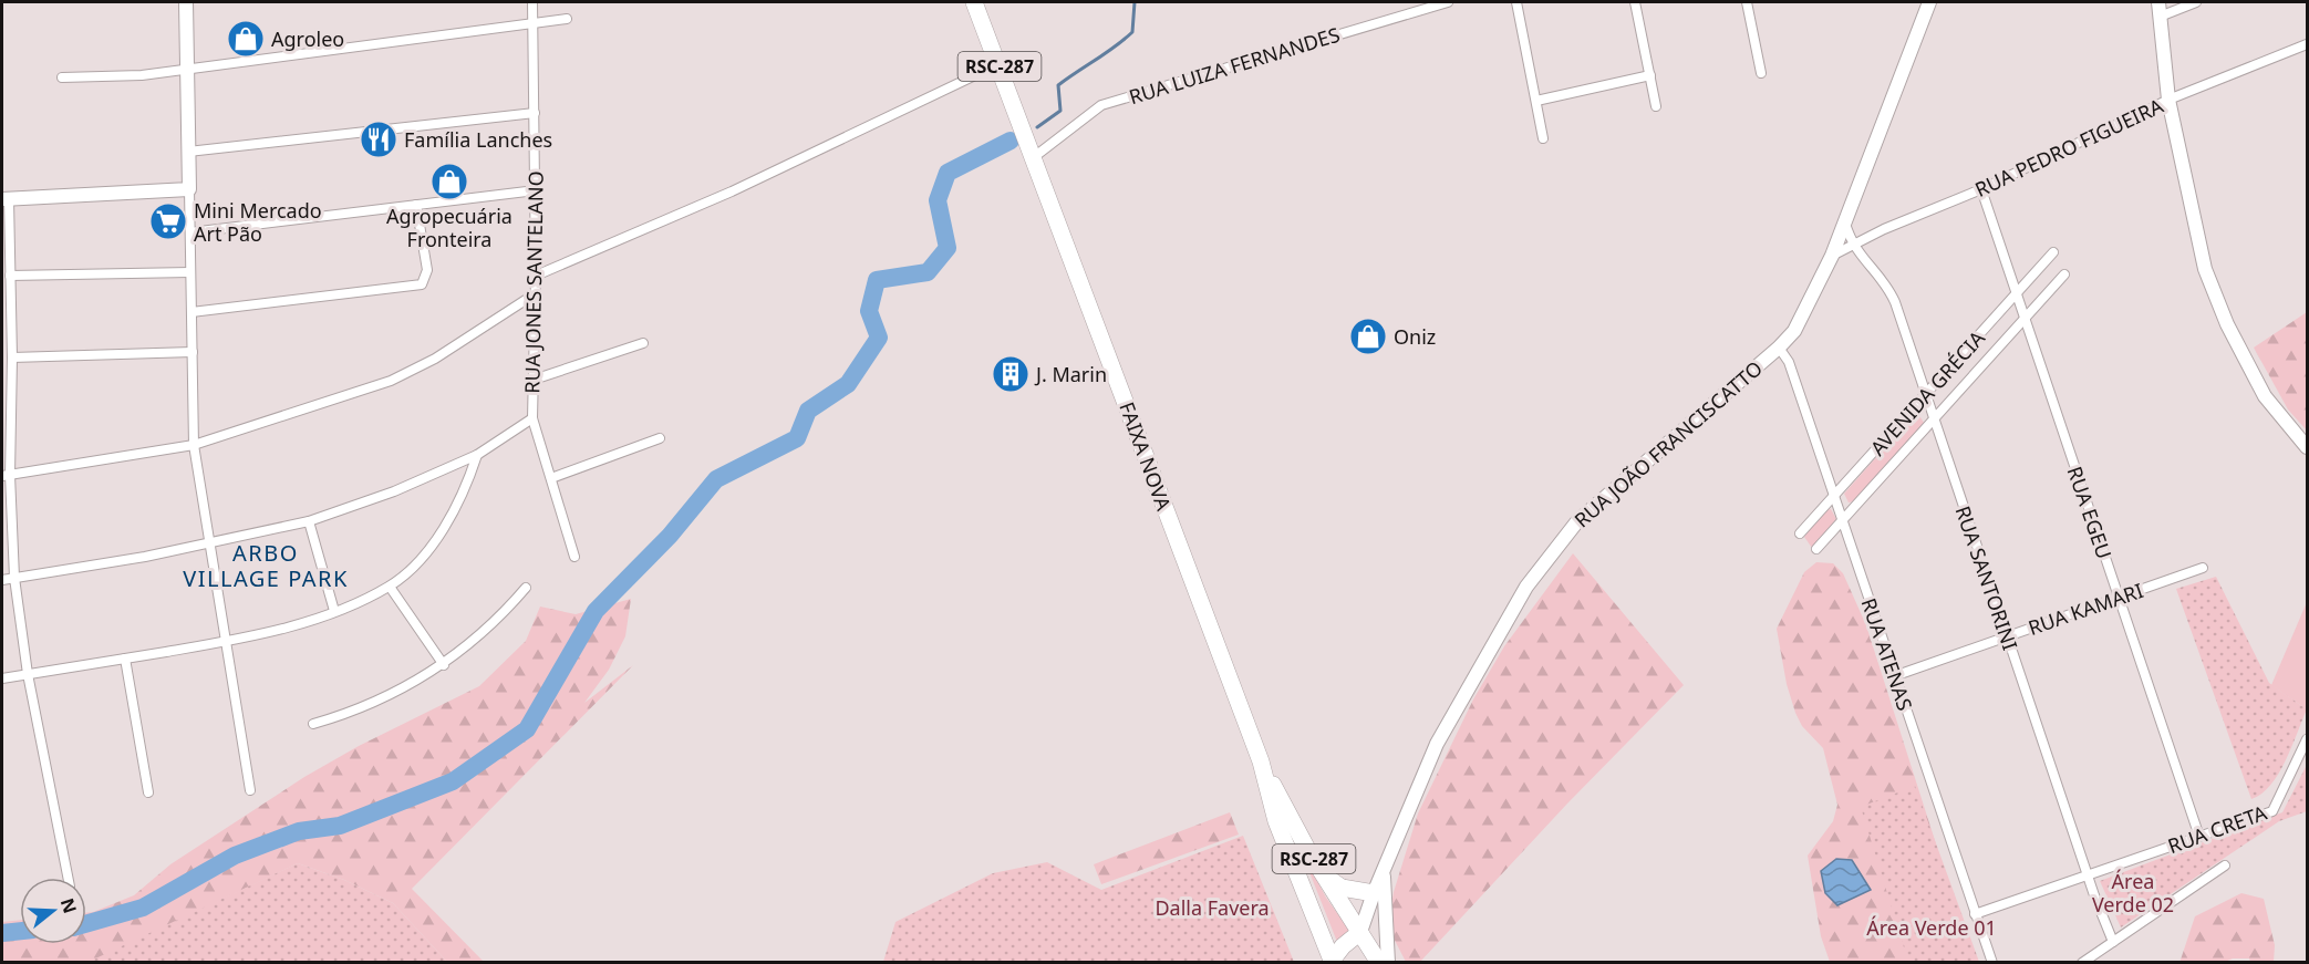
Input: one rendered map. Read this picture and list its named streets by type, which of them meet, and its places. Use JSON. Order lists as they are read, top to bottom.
{
  "streets": {
    "highway": ["RSC-287", "FAIXA NOVA"],
    "street": [
      "RUA LUIZA FERNANDES",
      "RUA PEDRO FIGUEIRA",
      "RUA JONES SANTELANO",
      "AVENIDA GRÉCIA",
      "RUA JOÃO FRANCISCATTO",
      "RUA EGEU",
      "RUA SANTORINI",
      "RUA KAMARI",
      "RUA ATENAS",
      "RUA CRETA"
    ]
  },
  "crossings": [
    ["RUA LUIZA FERNANDES", "FAIXA NOVA"],
    ["RSC-287", "RUA JOÃO FRANCISCATTO"],
    ["RSC-287", "FAIXA NOVA"],
    ["RUA PEDRO FIGUEIRA", "RUA JOÃO FRANCISCATTO"],
    ["RUA PEDRO FIGUEIRA", "RUA EGEU"],
    ["RUA PEDRO FIGUEIRA", "RUA SANTORINI"],
    ["AVENIDA GRÉCIA", "RUA EGEU"],
    ["AVENIDA GRÉCIA", "RUA SANTORINI"],
    ["AVENIDA GRÉCIA", "RUA ATENAS"],
    ["RUA JOÃO FRANCISCATTO", "FAIXA NOVA"],
    ["RUA JOÃO FRANCISCATTO", "RUA SANTORINI"],
    ["RUA JOÃO FRANCISCATTO", "RUA ATENAS"],
    ["RUA EGEU", "RUA KAMARI"],
    ["RUA EGEU", "RUA CRETA"],
    ["RUA SANTORINI", "RUA KAMARI"],
    ["RUA SANTORINI", "RUA CRETA"],
    ["RUA KAMARI", "RUA ATENAS"],
    ["RUA ATENAS", "RUA CRETA"]
  ],
  "districts": ["ARBO VILLAGE PARK"],
  "parks": ["Área Verde 02", "Dalla Favera", "Área Verde 01"],
  "places": {
    "shop": ["Agroleo", "Agropecuária Fronteira", "Oniz"],
    "restaurant": ["Família Lanches"],
    "supermarket": ["Mini Mercado Art Pão"],
    "building": ["J. Marin"]
  },
  "north": "right"
}
